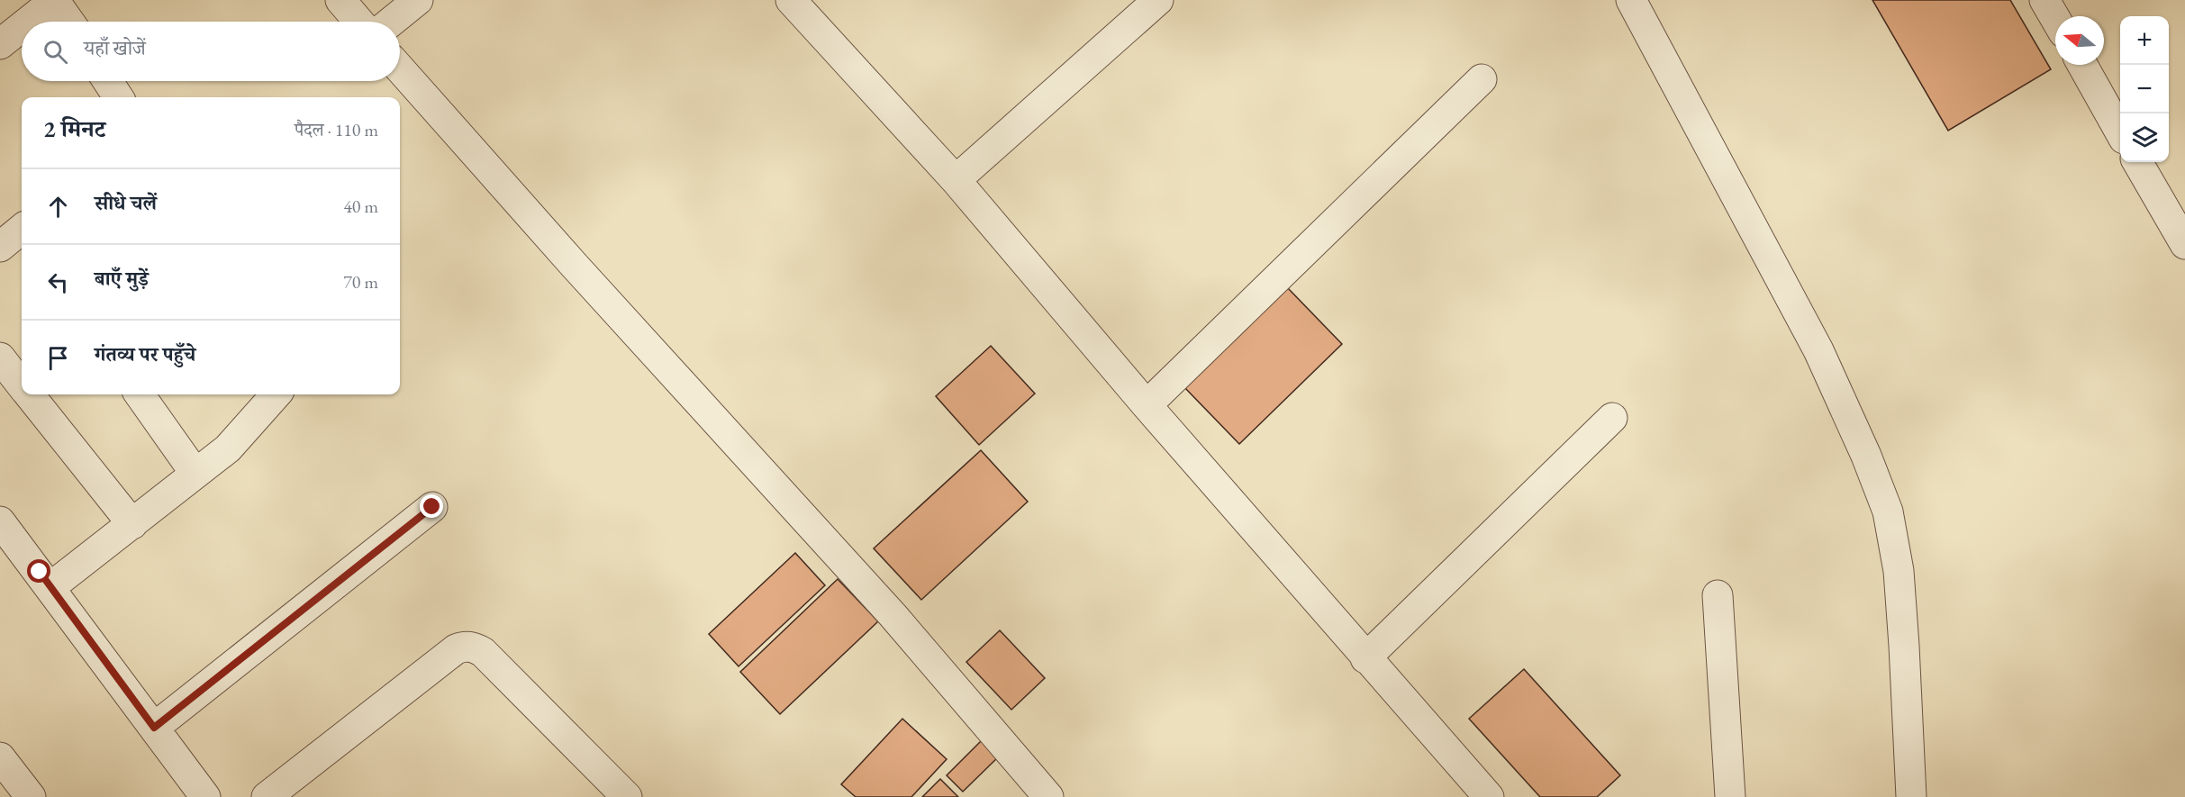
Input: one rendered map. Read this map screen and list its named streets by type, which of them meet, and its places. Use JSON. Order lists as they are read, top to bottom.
{
  "north": "left",
  "page": {
    "map_buttons": ["+", "−"],
    "search": "यहाँ खोजें",
    "heading": ["2 मिनट", "पैदल · 110 m"],
    "list": [
      ["सीधे चलें", "40 m"],
      ["बाएँ मुड़ें", "70 m"],
      "गंतव्य पर पहुँचे"
    ]
  }
}
